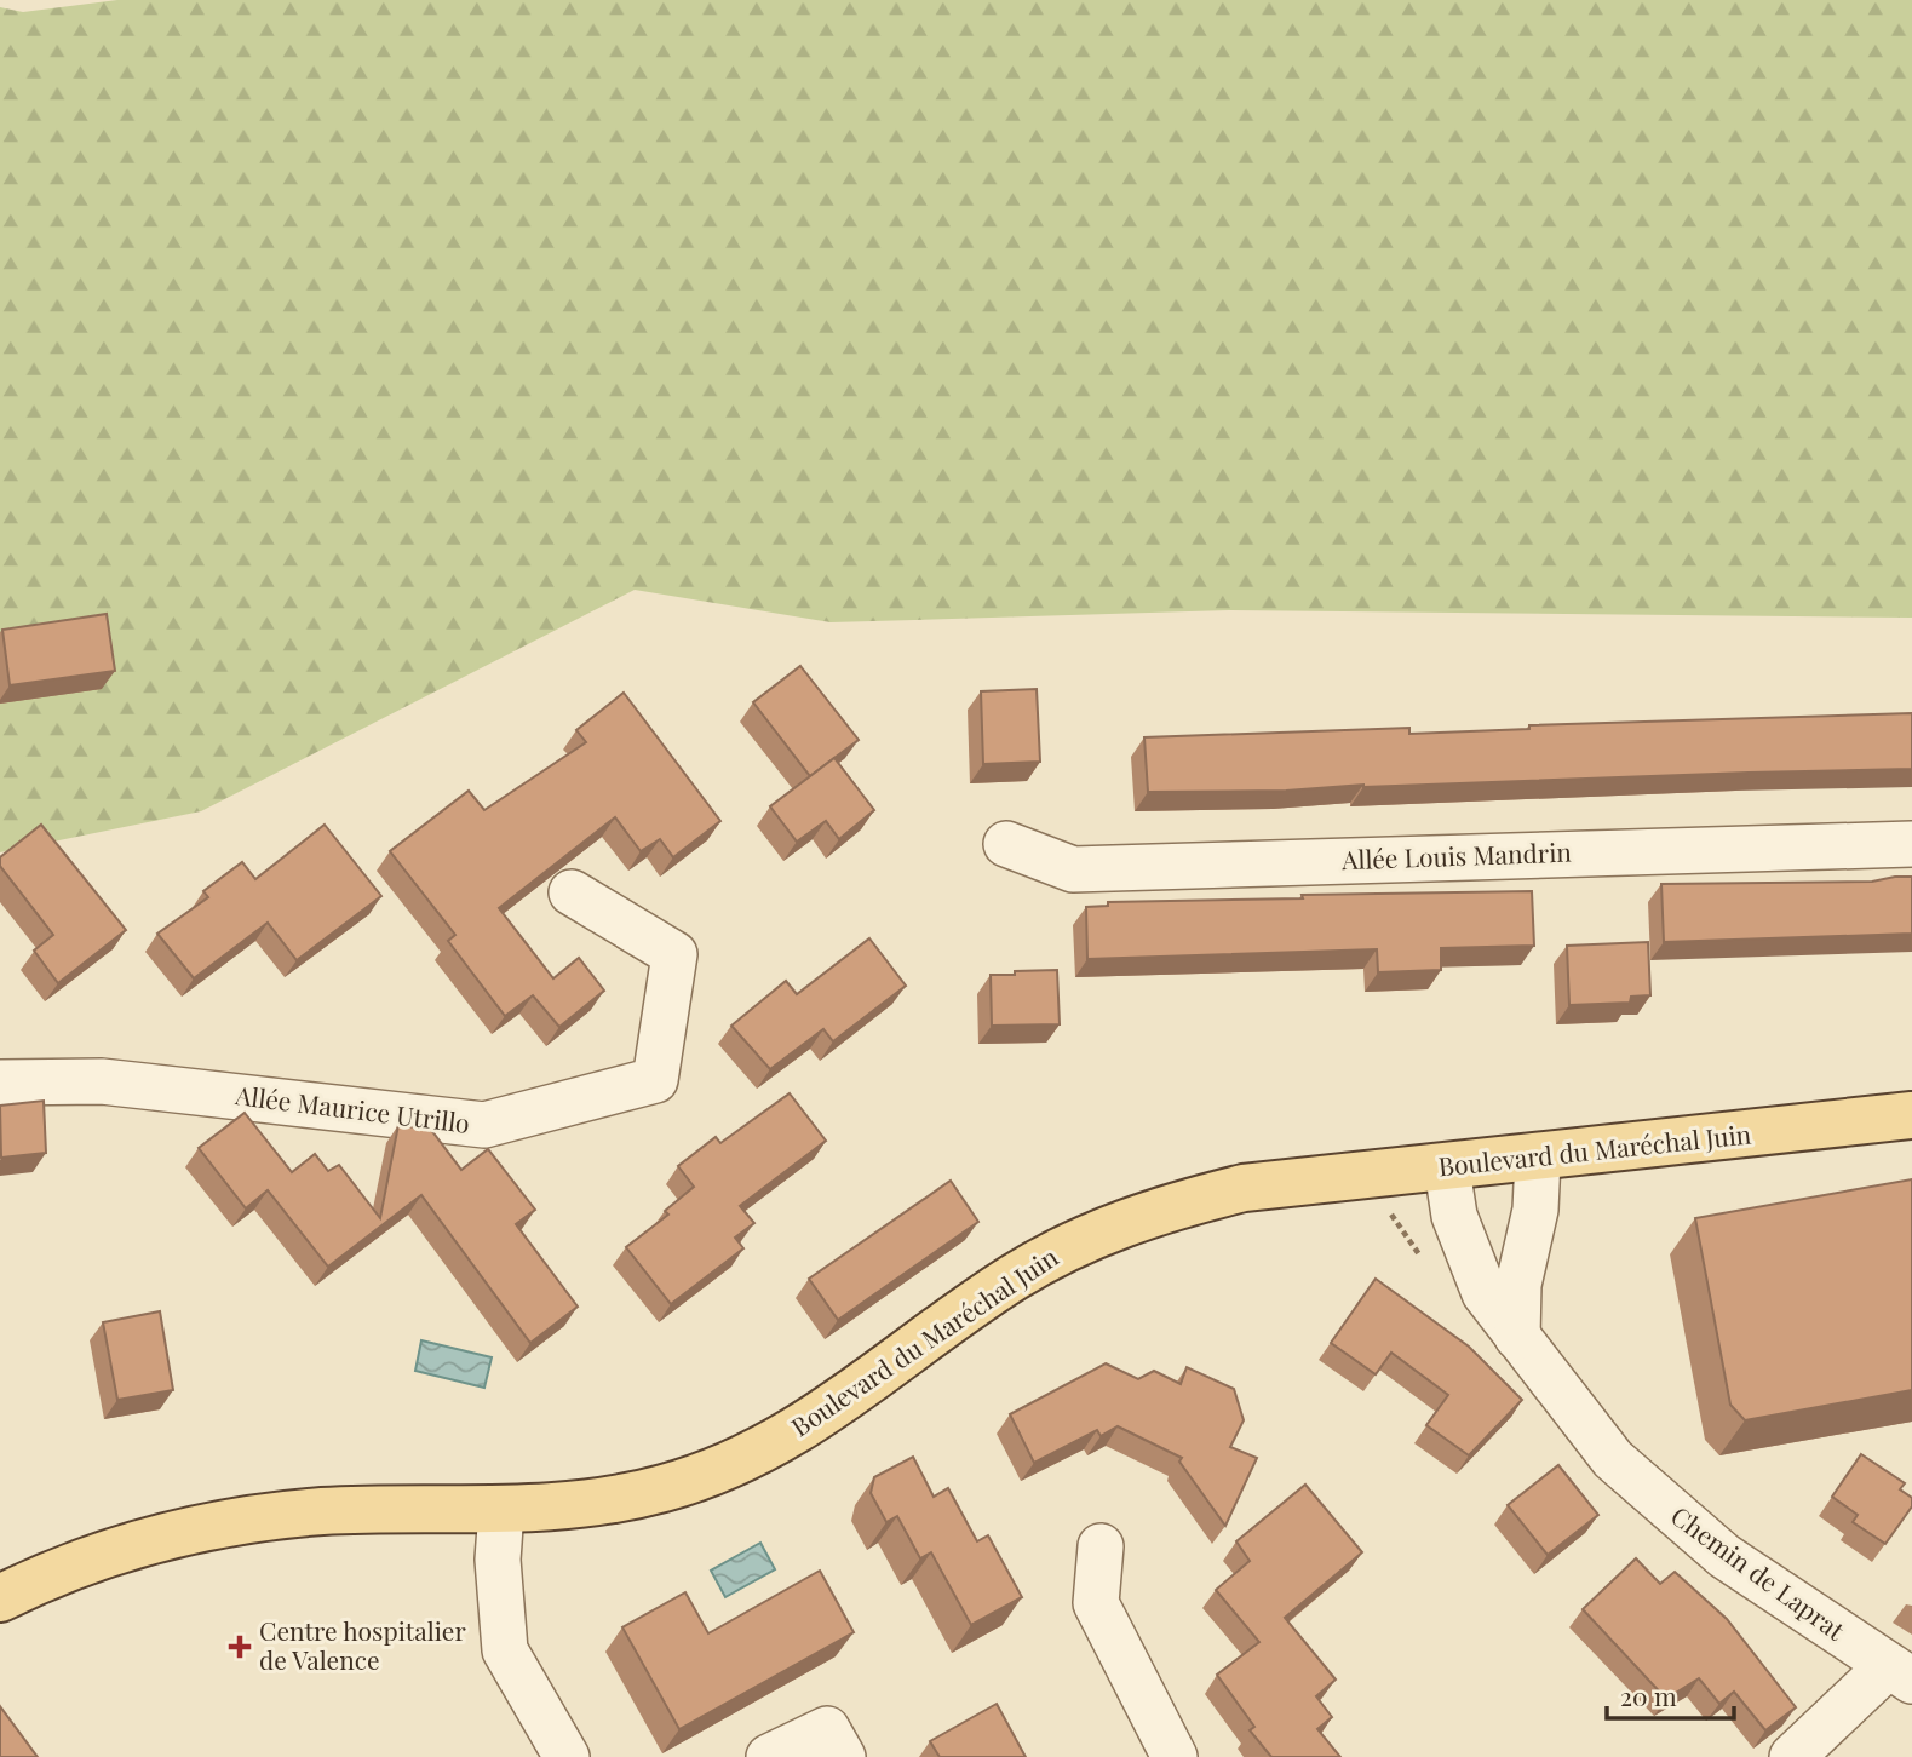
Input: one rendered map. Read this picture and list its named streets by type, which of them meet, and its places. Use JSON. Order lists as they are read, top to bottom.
{
  "streets": {
    "main road": ["Boulevard du Maréchal Juin"],
    "street": ["Allée Louis Mandrin", "Allée Maurice Utrillo", "Chemin de Laprat"]
  },
  "crossings": [
    ["Boulevard du Maréchal Juin", "Chemin de Laprat"]
  ],
  "places": {
    "health": ["Centre hospitalier de Valence"]
  },
  "scale_bar": "20 m"
}
